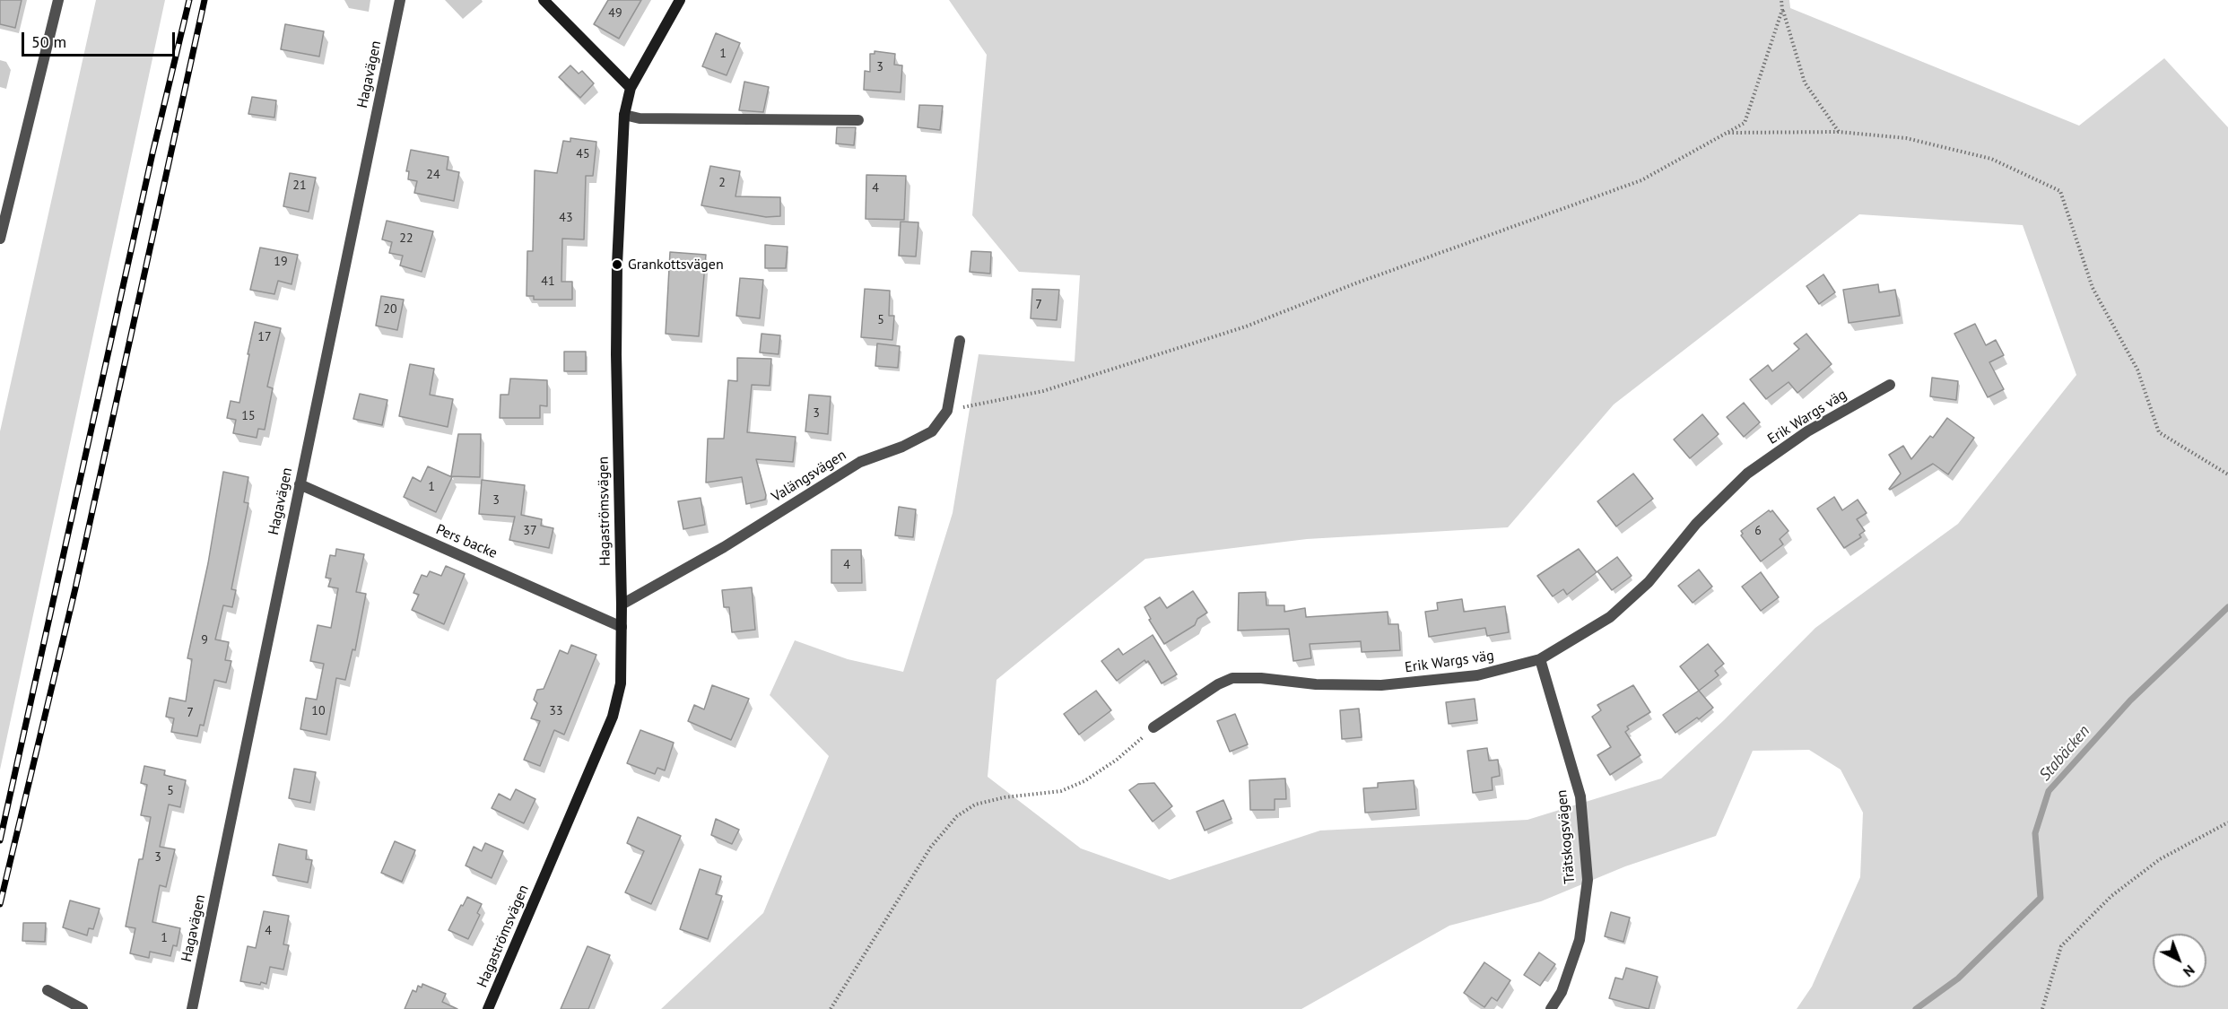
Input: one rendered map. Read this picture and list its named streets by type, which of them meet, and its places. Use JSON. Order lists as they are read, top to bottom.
{
  "streets": {
    "street": [
      "Hagavägen",
      "Erik Wargs väg",
      "Valängsvägen",
      "Hagaströmsvägen",
      "Pers backe",
      "Trätskogsvägen"
    ]
  },
  "crossings": [
    ["Hagavägen", "Pers backe"],
    ["Erik Wargs väg", "Trätskogsvägen"],
    ["Valängsvägen", "Hagaströmsvägen"],
    ["Hagaströmsvägen", "Pers backe"]
  ],
  "water": ["Stabäcken"],
  "places": ["Grankottsvägen"],
  "house_numbers": [
    "49",
    "1",
    "3",
    "45",
    "24",
    "2",
    "21",
    "4",
    "43",
    "22",
    "19",
    "41",
    "7",
    "20",
    "5",
    "17",
    "3",
    "15",
    "1",
    "3",
    "37",
    "6",
    "4",
    "9",
    "10",
    "33",
    "7",
    "5",
    "3",
    "4",
    "1"
  ],
  "scale_bar": "50 m",
  "north": "bottom right"
}
